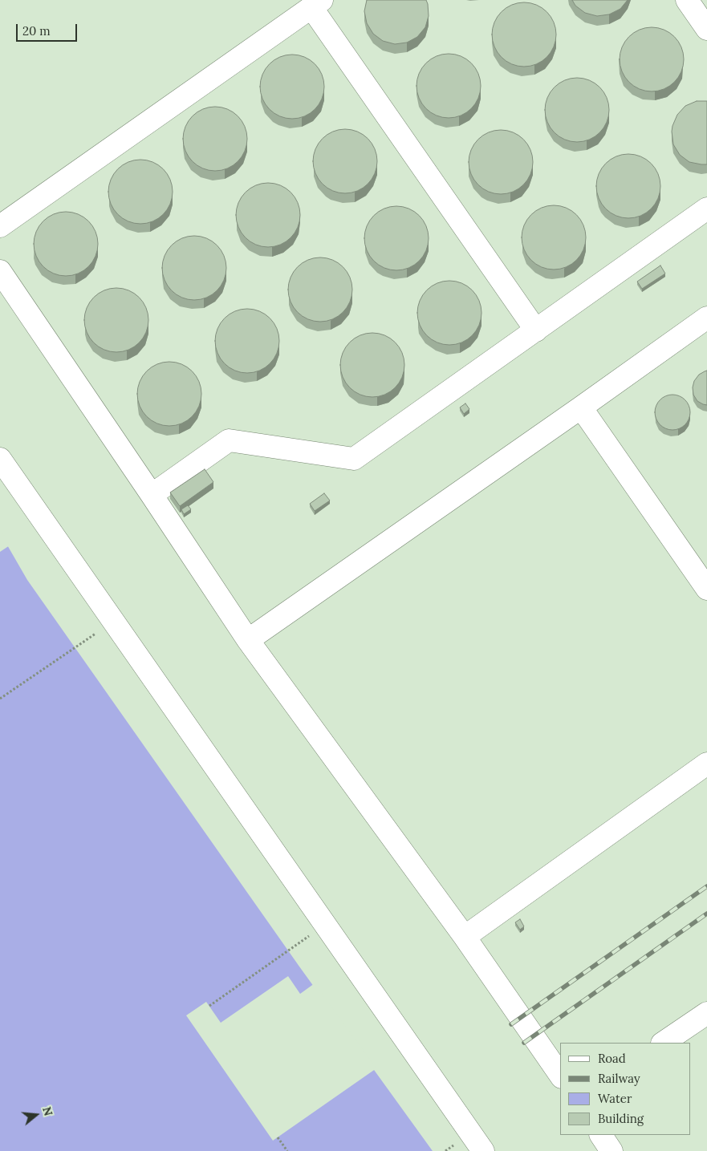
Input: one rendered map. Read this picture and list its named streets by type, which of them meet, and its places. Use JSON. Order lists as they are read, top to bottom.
{
  "legend": [
    "Road",
    "Railway",
    "Water",
    "Building"
  ],
  "scale_bar": "20 m",
  "north": "right"
}
